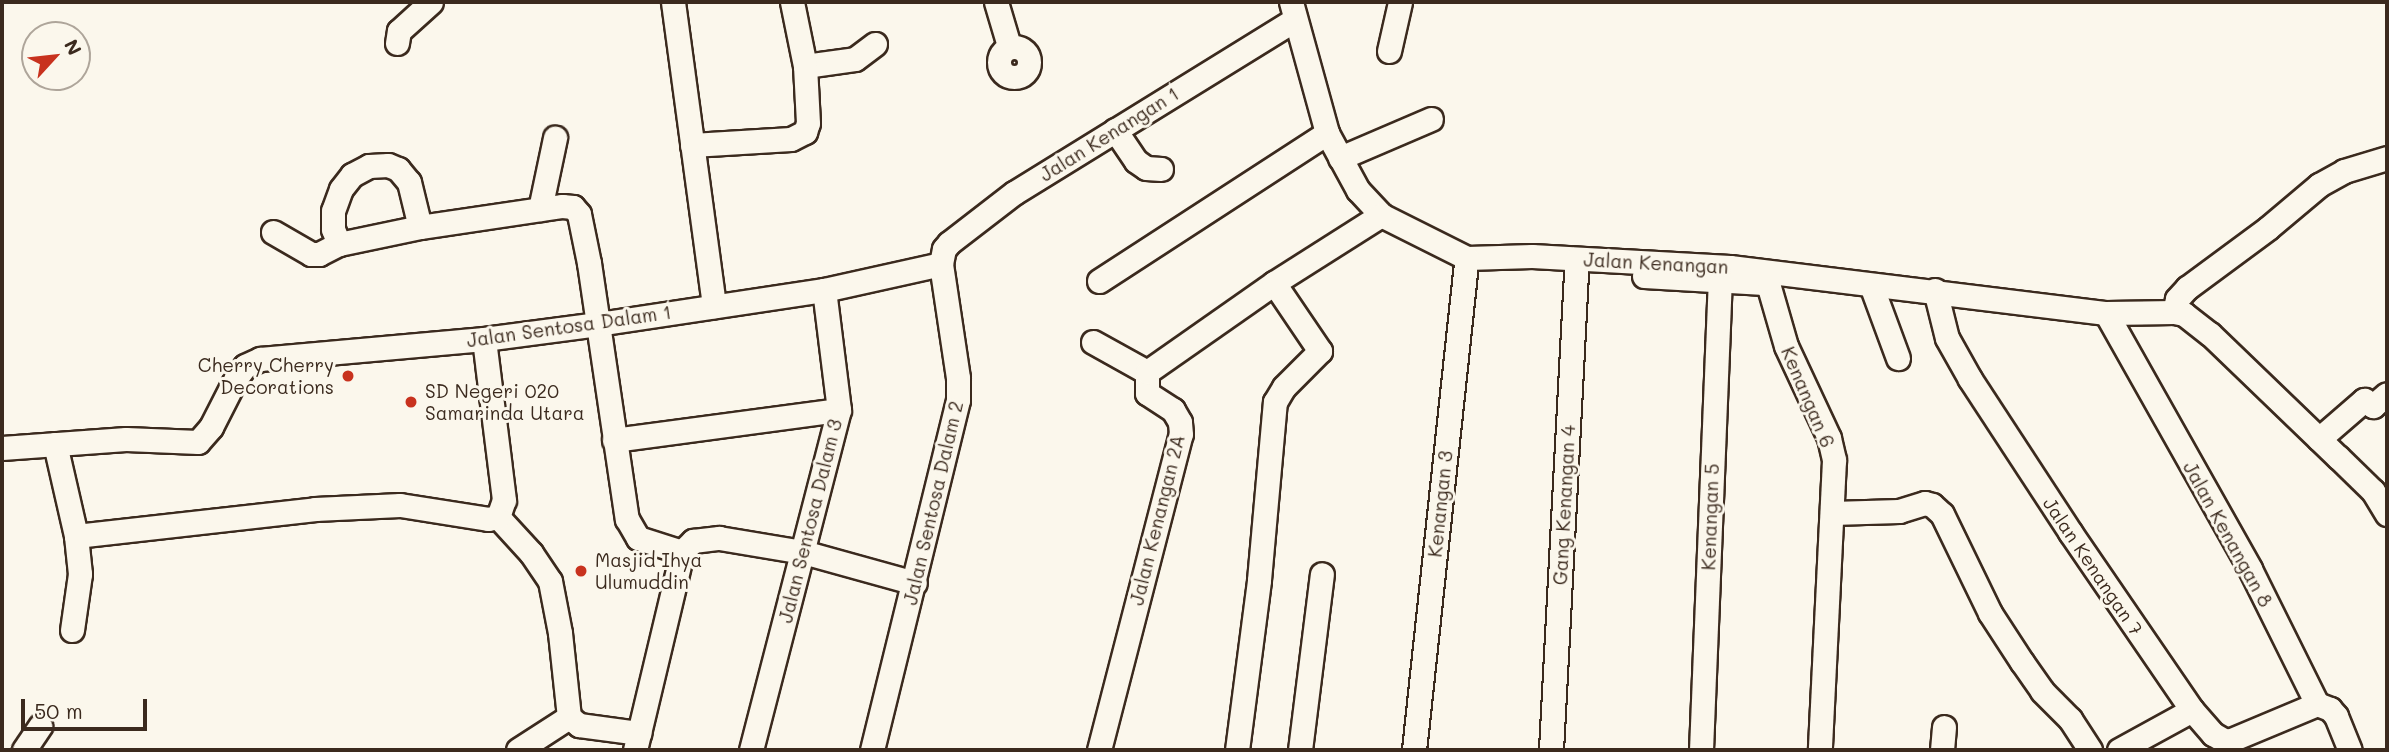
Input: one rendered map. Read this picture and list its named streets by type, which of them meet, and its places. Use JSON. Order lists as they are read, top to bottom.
{
  "streets": {
    "street": [
      "Jalan Kenangan 1",
      "Jalan Kenangan",
      "Jalan Sentosa Dalam 1",
      "Kenangan 6",
      "Jalan Sentosa Dalam 2",
      "Kenangan 3",
      "Gang Kenangan 4",
      "Kenangan 5",
      "Jalan Kenangan 2A",
      "Jalan Sentosa Dalam 3",
      "Jalan Kenangan 8",
      "Jalan Kenangan 7"
    ]
  },
  "crossings": [
    ["Jalan Kenangan 1", "Jalan Kenangan"],
    ["Jalan Kenangan 1", "Jalan Sentosa Dalam 1"],
    ["Jalan Kenangan 1", "Jalan Sentosa Dalam 2"],
    ["Jalan Kenangan", "Kenangan 6"],
    ["Jalan Kenangan", "Kenangan 3"],
    ["Jalan Kenangan", "Gang Kenangan 4"],
    ["Jalan Kenangan", "Jalan Kenangan 8"],
    ["Jalan Kenangan", "Jalan Kenangan 7"],
    ["Jalan Sentosa Dalam 1", "Jalan Sentosa Dalam 2"],
    ["Jalan Sentosa Dalam 1", "Jalan Sentosa Dalam 3"],
    ["Kenangan 6", "Kenangan 5"],
    ["Jalan Kenangan 8", "Jalan Kenangan 7"]
  ],
  "places": ["Cherry Cherry Decorations", "SD Negeri 020 Samarinda Utara", "Masjid Ihya Ulumuddin"],
  "scale_bar": "50 m",
  "north": "top right"
}
